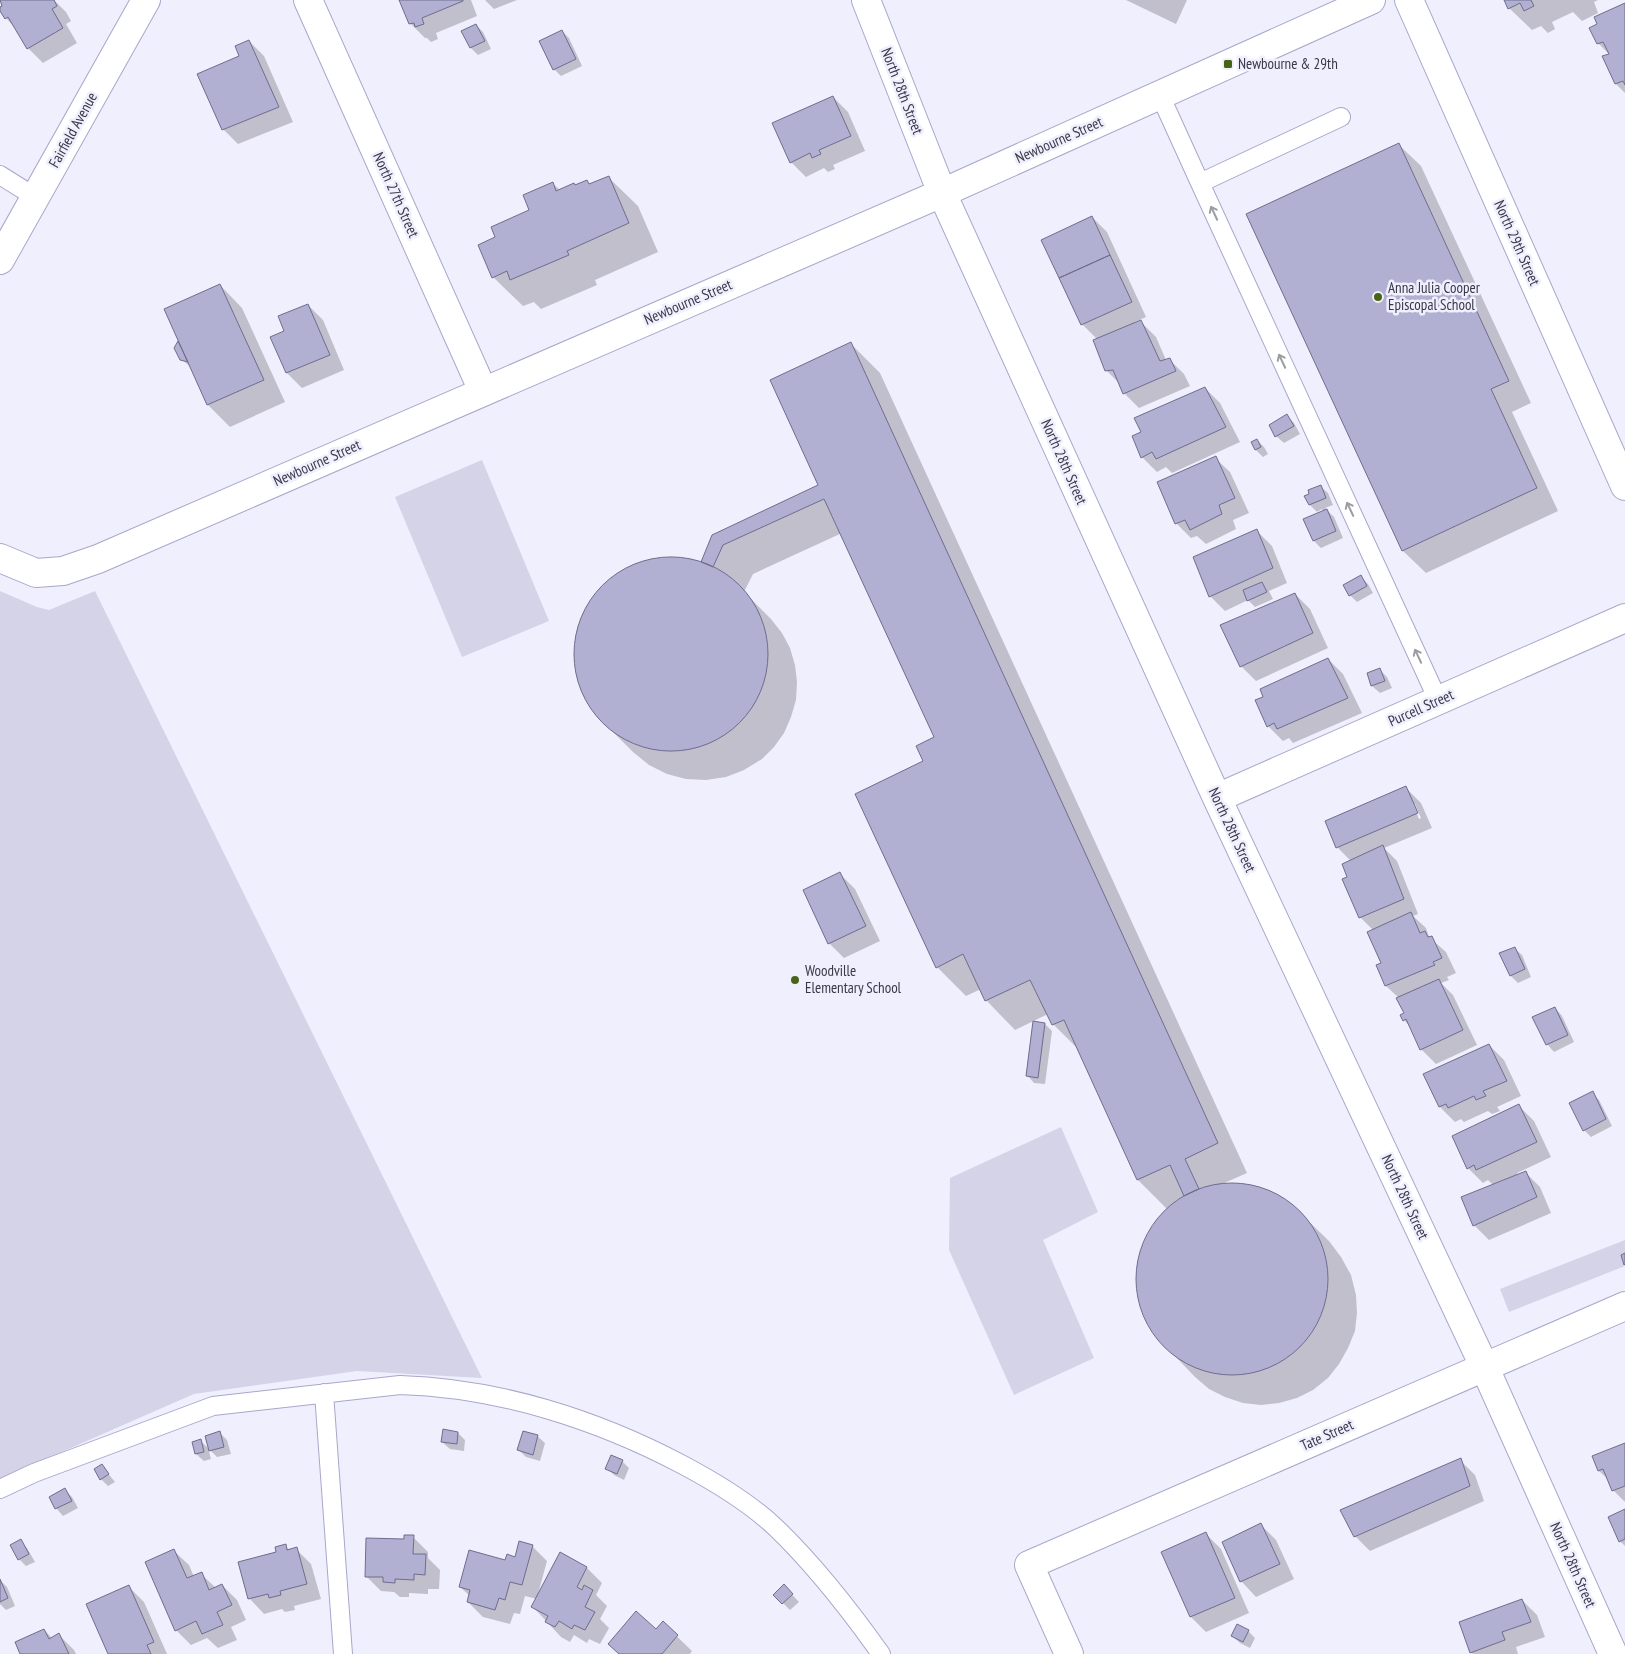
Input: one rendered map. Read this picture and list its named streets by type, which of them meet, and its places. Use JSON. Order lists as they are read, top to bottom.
{
  "streets": {
    "street": [
      "North 28th Street",
      "Fairfield Avenue",
      "Newbourne Street",
      "North 27th Street",
      "North 29th Street",
      "Purcell Street",
      "Tate Street"
    ]
  },
  "crossings": [
    ["North 28th Street", "Newbourne Street"],
    ["North 28th Street", "Purcell Street"],
    ["North 28th Street", "Tate Street"],
    ["Newbourne Street", "North 27th Street"]
  ],
  "places": {
    "transit": ["Newbourne & 29th"],
    "other": ["Anna Julia Cooper Episcopal School", "Woodville Elementary School"]
  }
}
